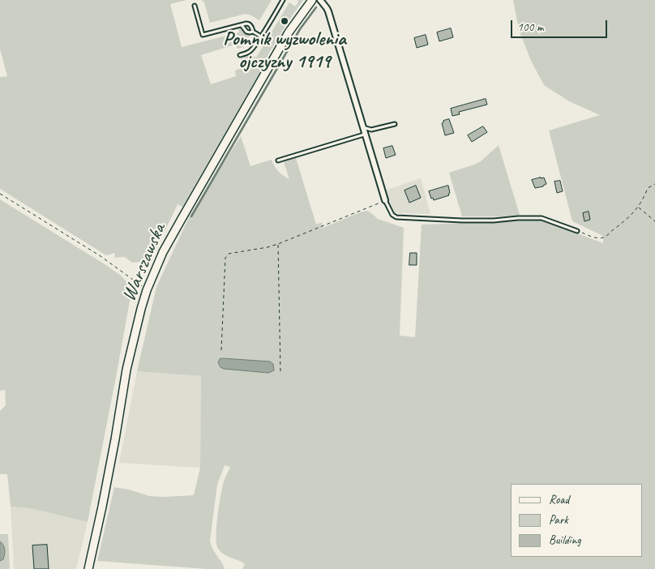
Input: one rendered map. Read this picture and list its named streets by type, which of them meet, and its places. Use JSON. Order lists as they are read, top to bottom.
{
  "streets": {
    "main road": ["Warszawska"]
  },
  "places": ["Pomnik wyzwolenia ojczyzny 1919"],
  "legend": ["Road", "Park", "Building"],
  "scale_bar": "100 m"
}
